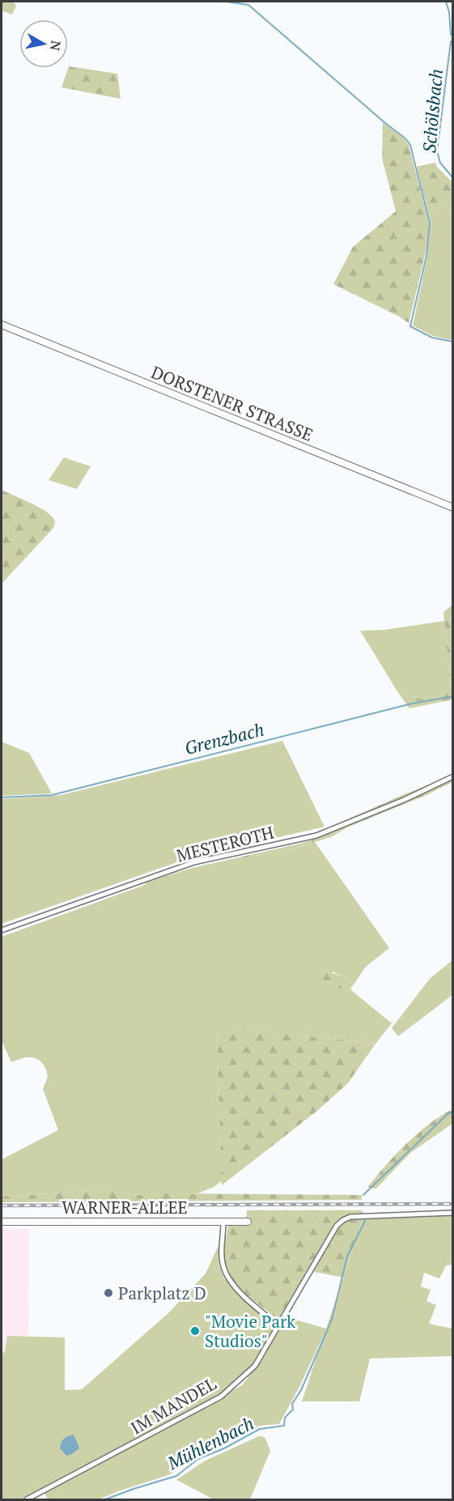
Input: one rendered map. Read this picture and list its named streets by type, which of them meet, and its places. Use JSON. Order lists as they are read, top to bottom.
{
  "streets": {
    "main road": ["DORSTENER STRASSE", "WARNER-ALLEE"],
    "street": ["MESTEROTH", "IM MANDEL"]
  },
  "water": ["Schölsbach", "Grenzbach", "Mühlenbach"],
  "places": ["Parkplatz D", "\"Movie Park Studios\""],
  "north": "right"
}
